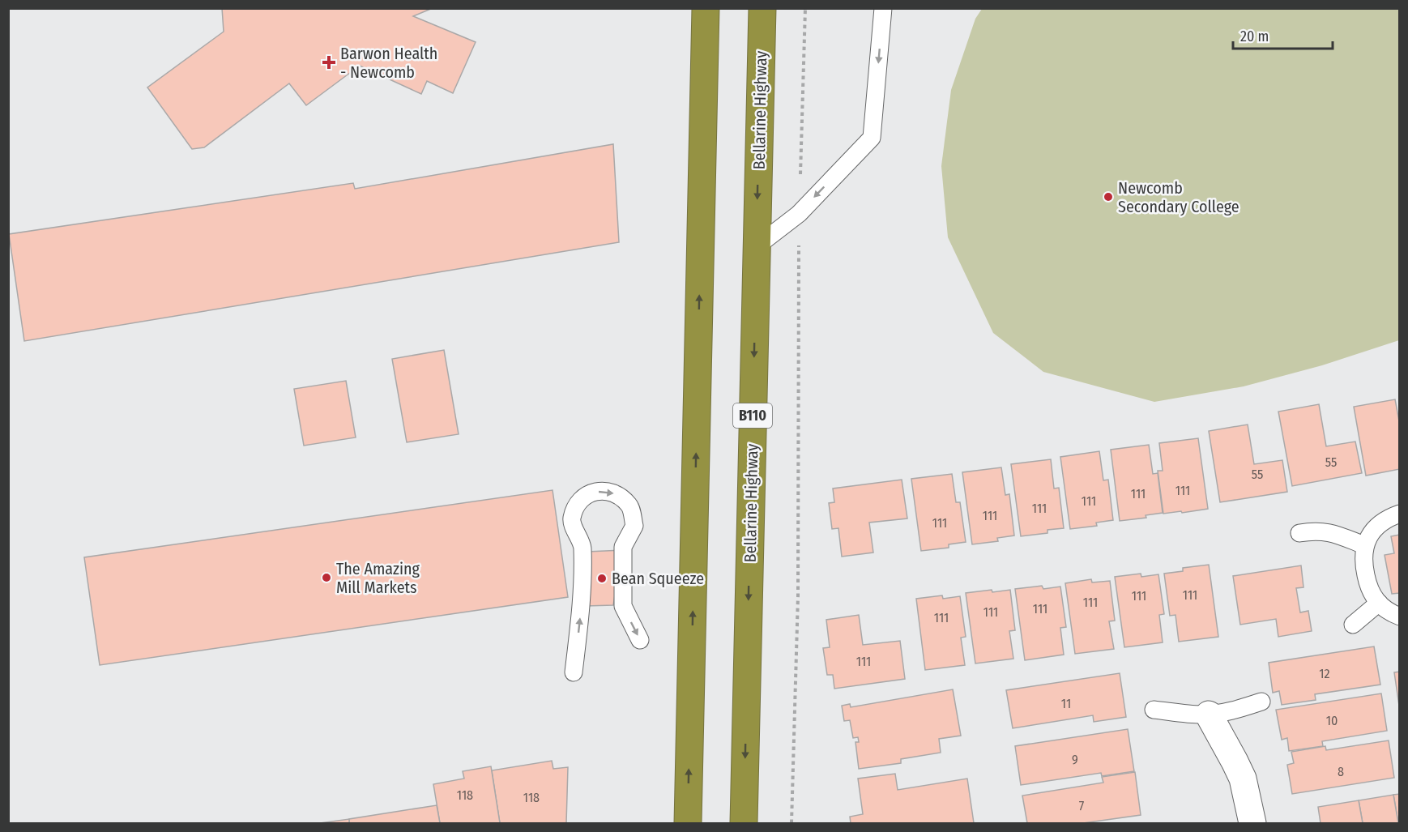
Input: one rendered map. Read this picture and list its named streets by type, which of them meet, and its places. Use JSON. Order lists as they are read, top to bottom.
{
  "streets": {
    "highway": ["Bellarine Highway", "B110"]
  },
  "places": {
    "health": ["Barwon Health - Newcomb"],
    "other": ["Newcomb Secondary College", "The Amazing Mill Markets", "Bean Squeeze"]
  },
  "house_numbers": [
    "55",
    "55",
    "111",
    "111",
    "111",
    "111",
    "111",
    "111",
    "111",
    "111",
    "111",
    "111",
    "111",
    "111",
    "111",
    "12",
    "11",
    "10",
    "9",
    "8",
    "118",
    "118",
    "7"
  ],
  "scale_bar": "20 m"
}
